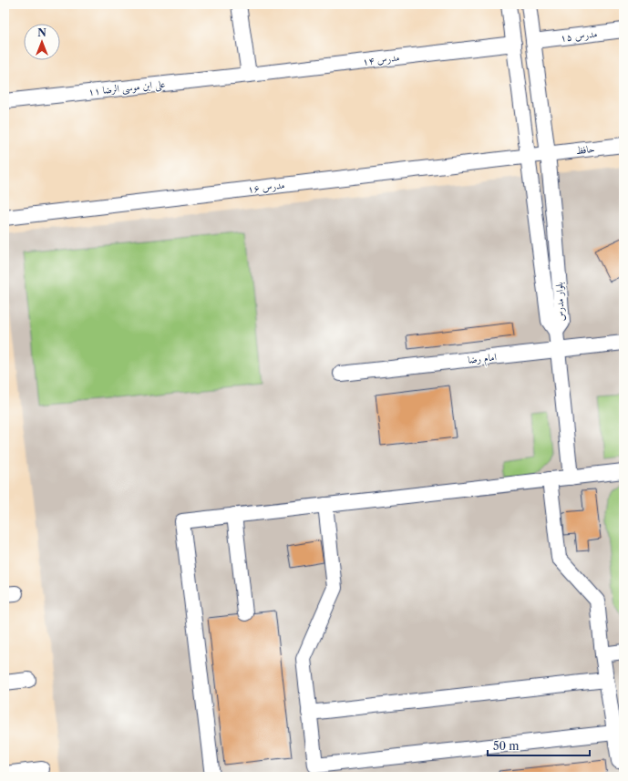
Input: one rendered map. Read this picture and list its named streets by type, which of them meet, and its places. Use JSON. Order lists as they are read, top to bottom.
{
  "streets": {
    "street": [
      "مدرس ۱۵",
      "مدرس ۱۴",
      "علی ابن موسی الرضا ۱۱",
      "حافظ",
      "مدرس ۱۶",
      "بلوار مدرس",
      "امام رضا"
    ]
  },
  "crossings": [
    ["مدرس ۱۵", "بلوار مدرس"],
    ["مدرس ۱۴", "علی ابن موسی الرضا ۱۱"],
    ["مدرس ۱۴", "بلوار مدرس"],
    ["حافظ", "مدرس ۱۶"],
    ["حافظ", "بلوار مدرس"],
    ["مدرس ۱۶", "بلوار مدرس"]
  ],
  "scale_bar": "50 m",
  "north": "top"
}
